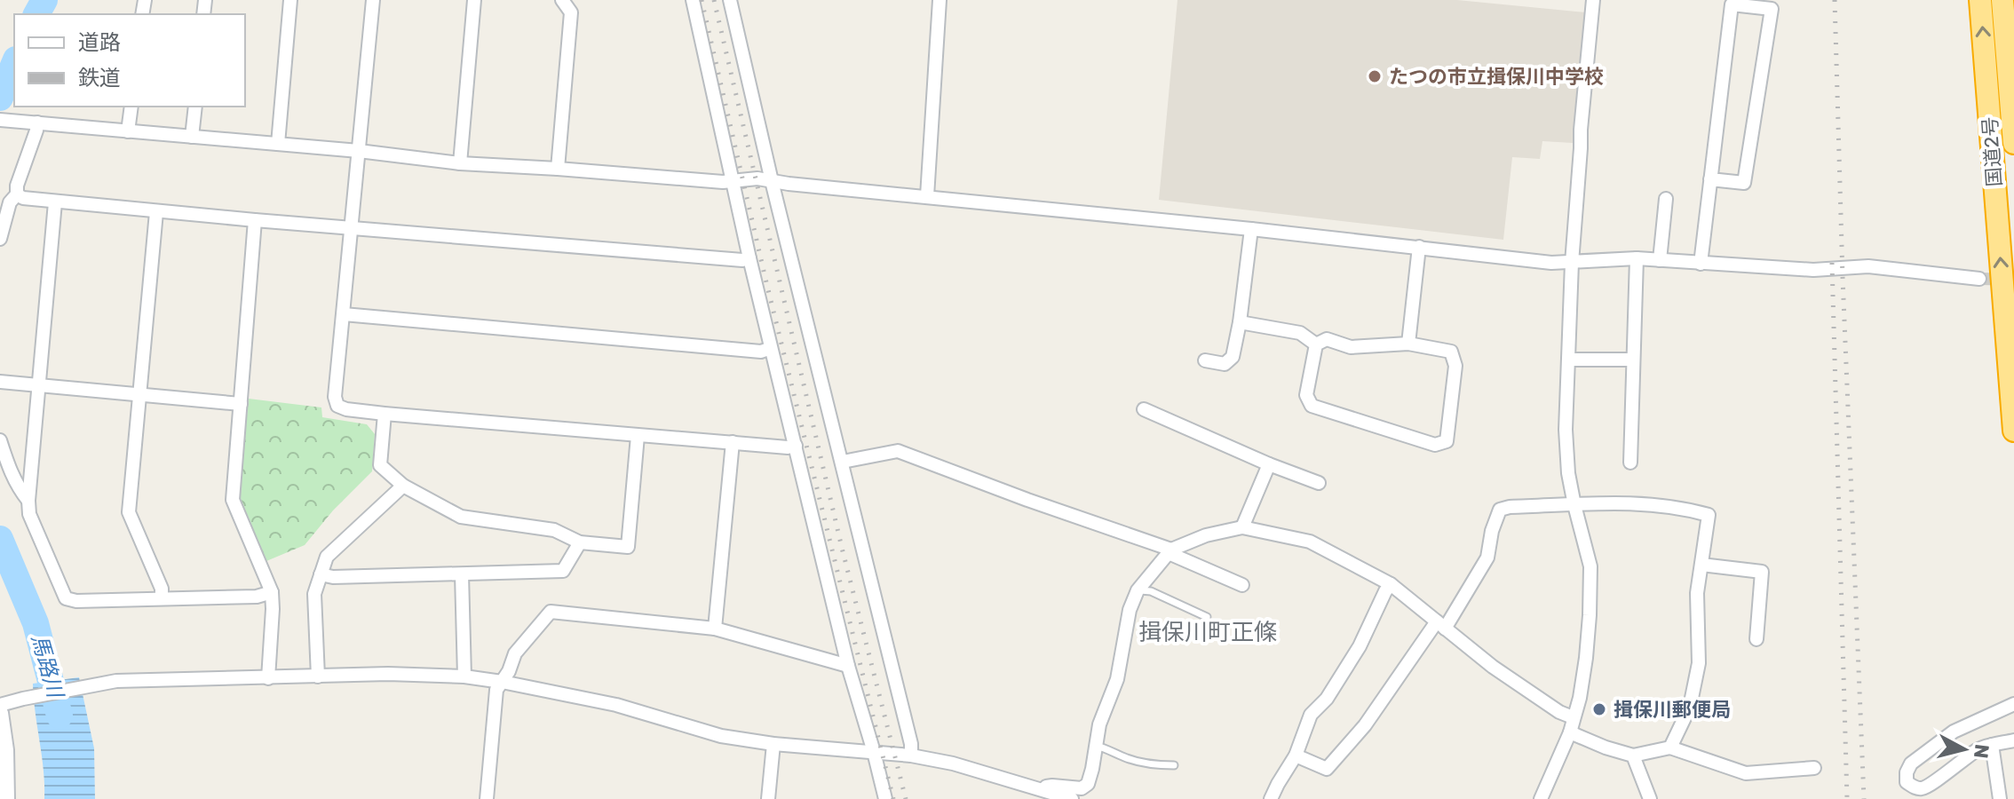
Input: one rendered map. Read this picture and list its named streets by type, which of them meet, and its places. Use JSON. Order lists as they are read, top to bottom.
{
  "streets": {
    "highway": ["国道2号"]
  },
  "districts": ["揖保川町正條"],
  "water": ["馬路川"],
  "places": ["たつの市立揖保川中学校", "揖保川郵便局"],
  "legend": ["道路", "鉄道"],
  "north": "right"
}
